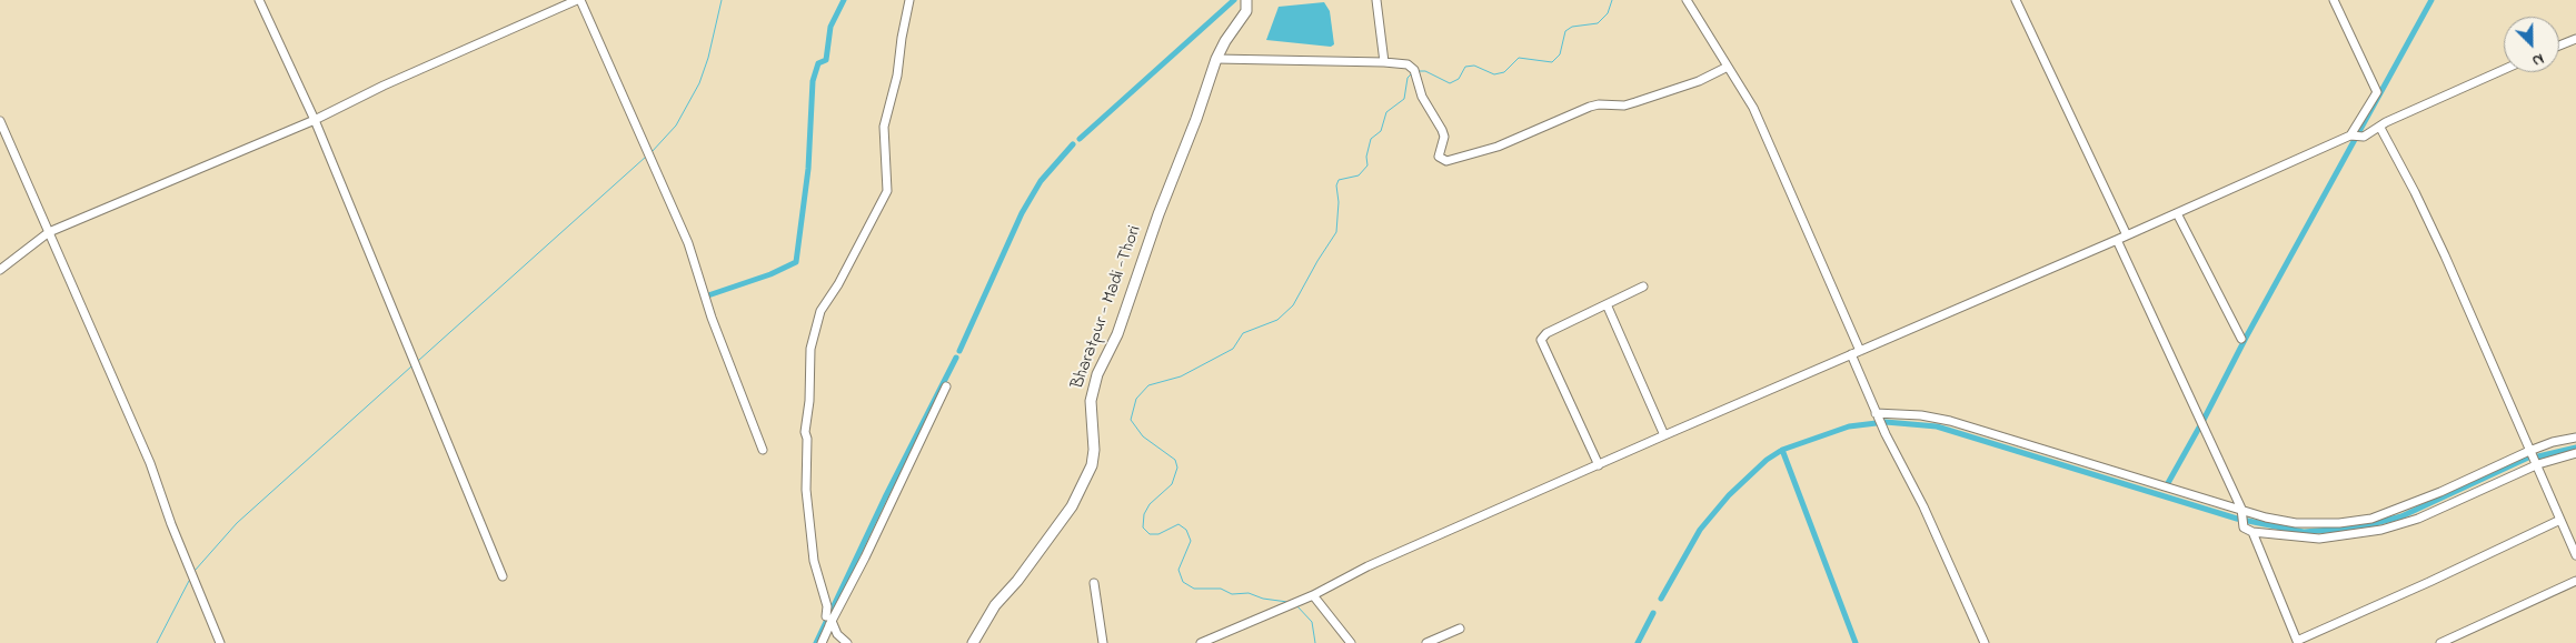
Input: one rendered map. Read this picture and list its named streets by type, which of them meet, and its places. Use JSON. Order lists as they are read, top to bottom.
{
  "streets": {
    "main road": ["Bharatpur - Madi -Thori"]
  },
  "north": "bottom right"
}
